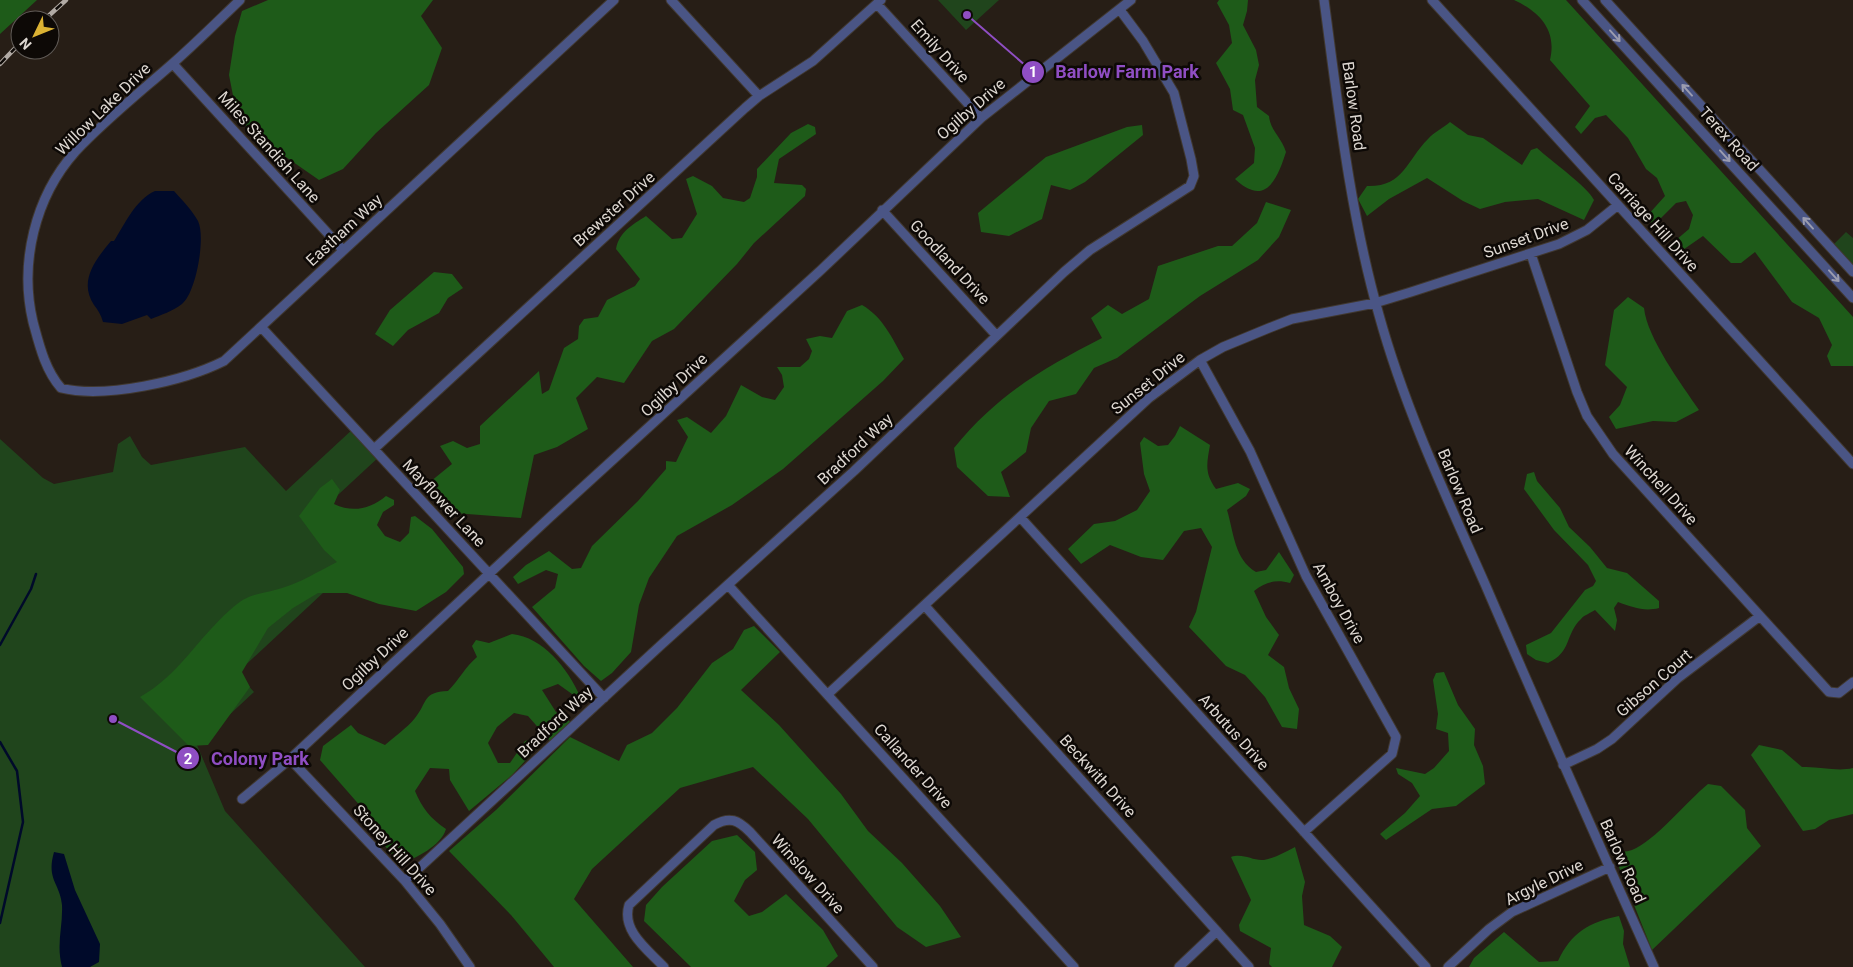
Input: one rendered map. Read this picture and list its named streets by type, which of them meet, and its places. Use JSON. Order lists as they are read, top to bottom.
{
  "streets": {
    "street": [
      "Emily Drive",
      "Barlow Road",
      "Willow Lake Drive",
      "Ogilby Drive",
      "Terex Road",
      "Miles Standish Lane",
      "Brewster Drive",
      "Carriage Hill Drive",
      "Eastham Way",
      "Sunset Drive",
      "Goodland Drive",
      "Bradford Way",
      "Winchell Drive",
      "Mayflower Lane",
      "Amboy Drive",
      "Gibson Court",
      "Arbutus Drive",
      "Callander Drive",
      "Beckwith Drive",
      "Stoney Hill Drive",
      "Winslow Drive",
      "Argyle Drive"
    ]
  },
  "crossings": [
    ["Emily Drive", "Ogilby Drive"],
    ["Emily Drive", "Brewster Drive"],
    ["Barlow Road", "Sunset Drive"],
    ["Barlow Road", "Gibson Court"],
    ["Barlow Road", "Argyle Drive"],
    ["Willow Lake Drive", "Miles Standish Lane"],
    ["Willow Lake Drive", "Eastham Way"],
    ["Ogilby Drive", "Goodland Drive"],
    ["Ogilby Drive", "Bradford Way"],
    ["Ogilby Drive", "Mayflower Lane"],
    ["Ogilby Drive", "Stoney Hill Drive"],
    ["Miles Standish Lane", "Eastham Way"],
    ["Brewster Drive", "Mayflower Lane"],
    ["Carriage Hill Drive", "Sunset Drive"],
    ["Eastham Way", "Mayflower Lane"],
    ["Sunset Drive", "Winchell Drive"],
    ["Sunset Drive", "Amboy Drive"],
    ["Sunset Drive", "Arbutus Drive"],
    ["Sunset Drive", "Callander Drive"],
    ["Sunset Drive", "Beckwith Drive"],
    ["Goodland Drive", "Bradford Way"],
    ["Bradford Way", "Mayflower Lane"],
    ["Bradford Way", "Callander Drive"],
    ["Bradford Way", "Stoney Hill Drive"],
    ["Winchell Drive", "Gibson Court"],
    ["Amboy Drive", "Arbutus Drive"]
  ],
  "places": ["Barlow Farm Park", "Colony Park"],
  "north": "bottom left"
}
